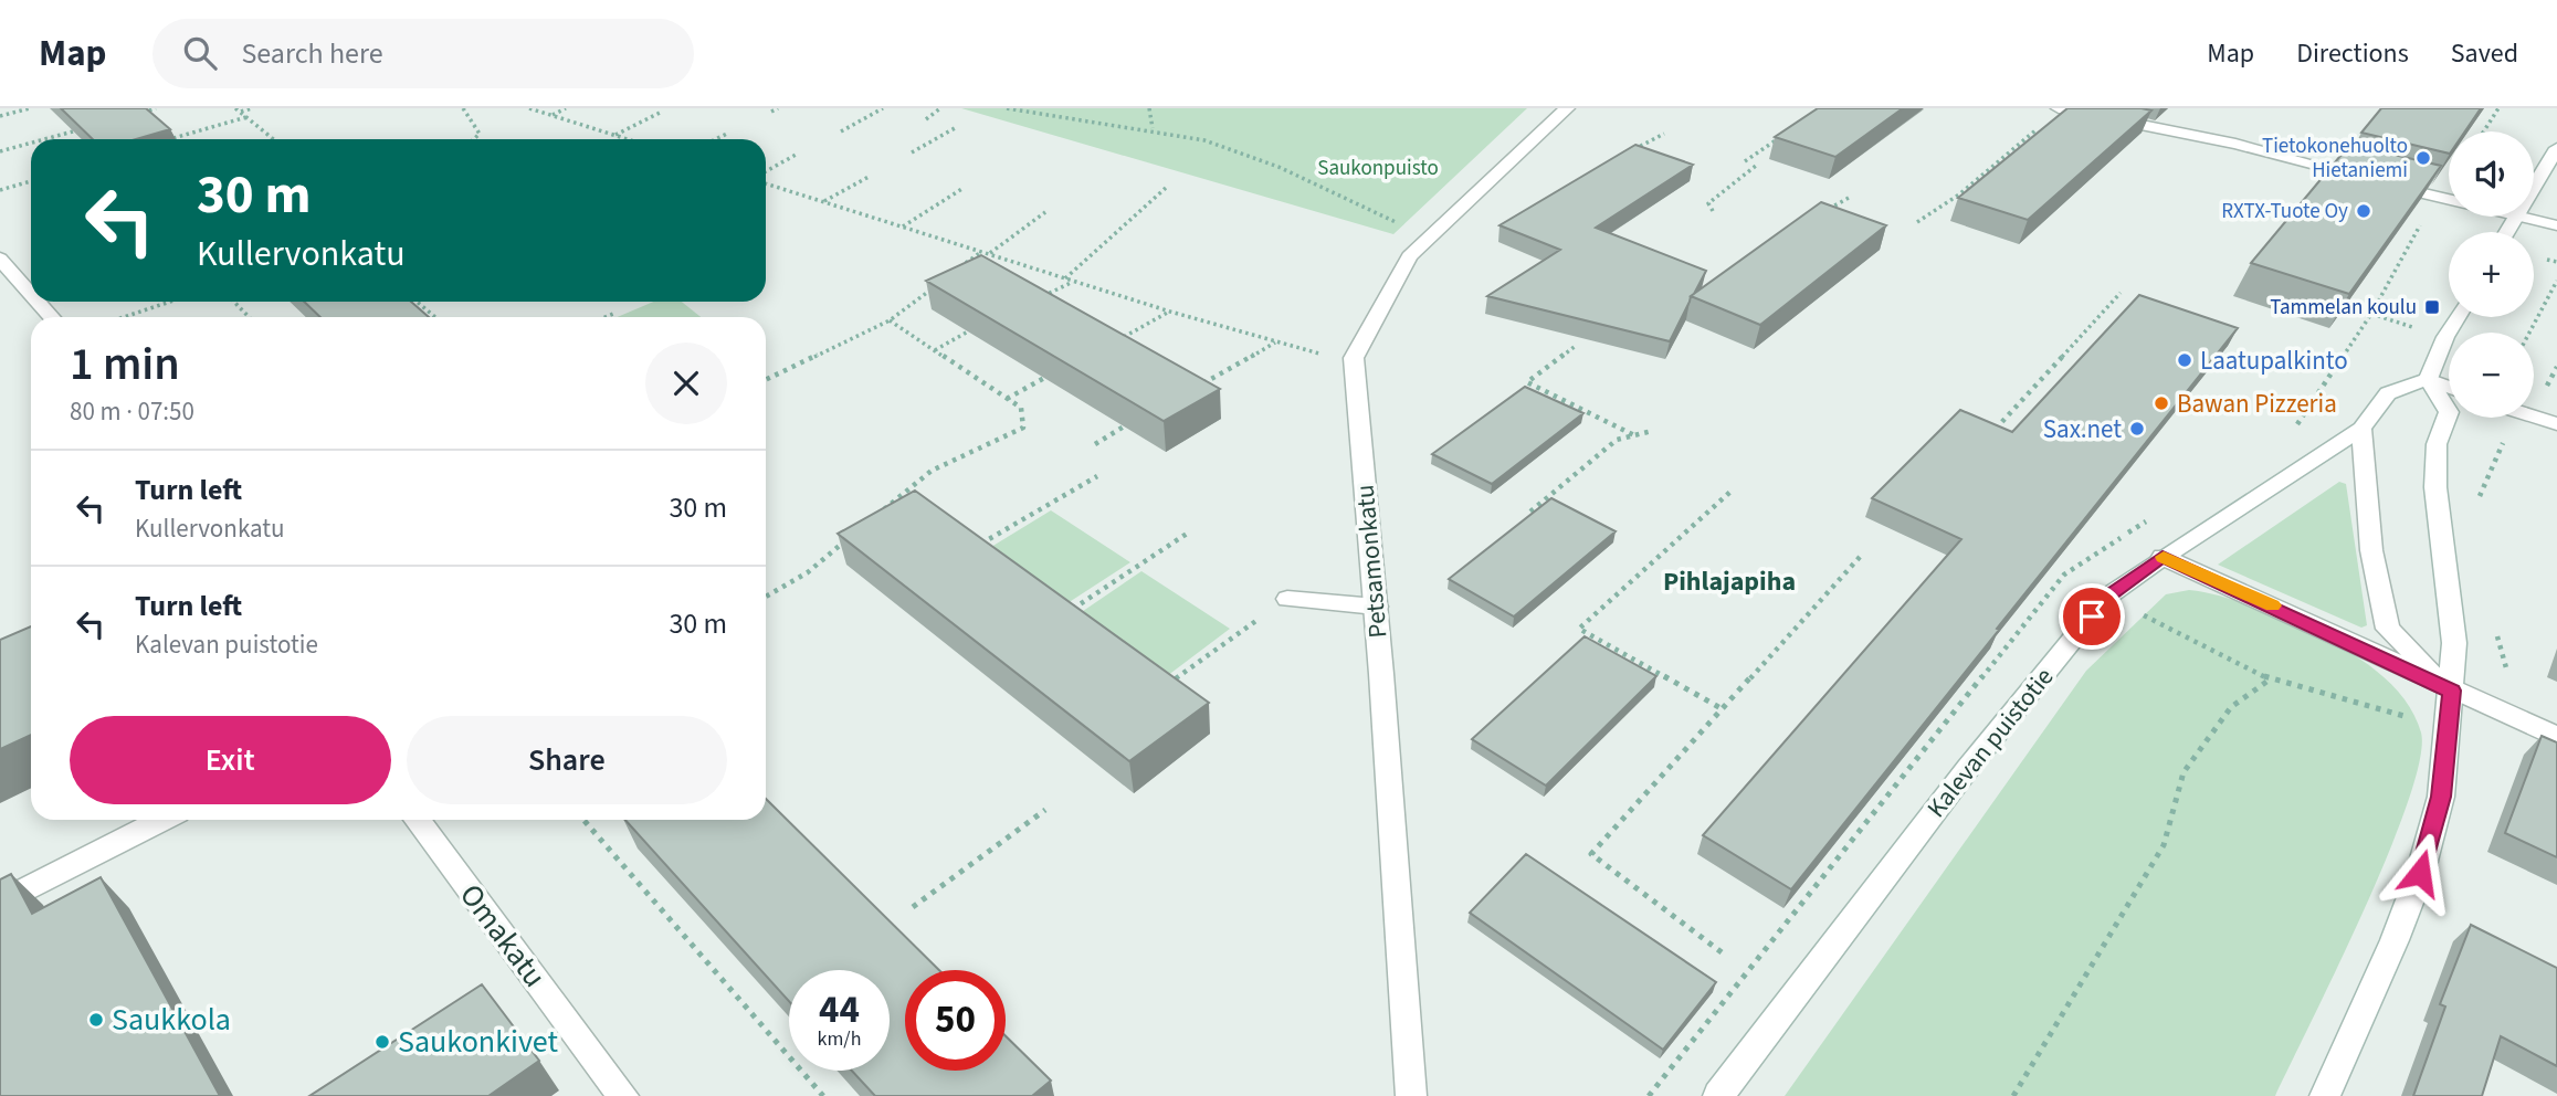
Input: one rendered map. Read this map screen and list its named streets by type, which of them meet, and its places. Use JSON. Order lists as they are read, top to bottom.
{
  "streets": {
    "street": ["Petsamonkatu", "Kalevan puistotie", "Omakatu"]
  },
  "districts": ["Pihlajapiha"],
  "parks": ["Saukonpuisto"],
  "places": {
    "other": [
      "Tietokonehuolto Hietaniemi",
      "RXTX-Tuote Oy",
      "Laatupalkinto",
      "Bawan Pizzeria",
      "Sax.net",
      "Saukkola",
      "Saukonkivet"
    ],
    "transit": ["Tammelan koulu"]
  },
  "page": {
    "header": "Map",
    "search": "Search here",
    "nav": ["Map", "Directions", "Saved"],
    "map_buttons": ["+", "−"],
    "turn": ["30 m", "Kullervonkatu"],
    "heading": ["1 min", "80 m · 07:50"],
    "list": [
      {
        "name": "Turn left",
        "note": "Kullervonkatu",
        "value": "30 m"
      },
      {
        "name": "Turn left",
        "note": "Kalevan puistotie",
        "value": "30 m"
      }
    ],
    "buttons": ["Exit", "Share"],
    "speed": "44 km/h",
    "limit": "50"
  }
}
